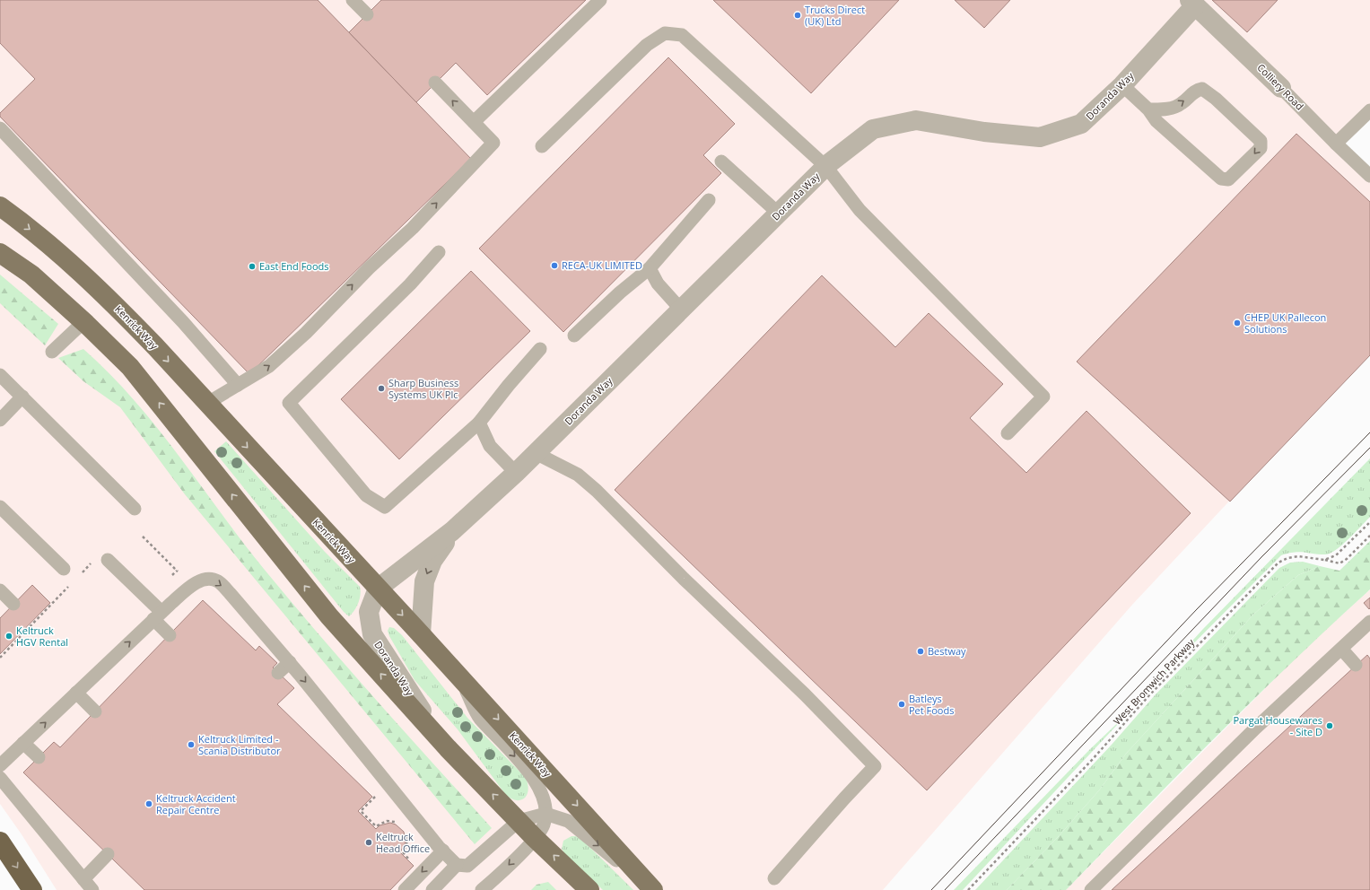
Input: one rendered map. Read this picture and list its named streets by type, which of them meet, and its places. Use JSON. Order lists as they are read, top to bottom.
{
  "streets": {
    "main road": ["Kenrick Way"],
    "street": ["Colliery Road", "Doranda Way"],
    "path": ["West Bromwich Parkway"]
  },
  "crossings": [
    ["Colliery Road", "Doranda Way"],
    ["Doranda Way", "Kenrick Way"]
  ],
  "places": [
    "Trucks Direct (UK) Ltd",
    "RECA-UK LIMITED",
    "East End Foods",
    "CHEP UK Pallecon Solutions",
    "Sharp Business Systems UK Plc",
    "Keltruck HGV Rental",
    "Bestway",
    "Batleys Pet Foods",
    "Pargat Housewares - Site D",
    "Keltruck Limited - Scania Distributor",
    "Keltruck Accident Repair Centre",
    "Keltruck Head Office"
  ]
}
